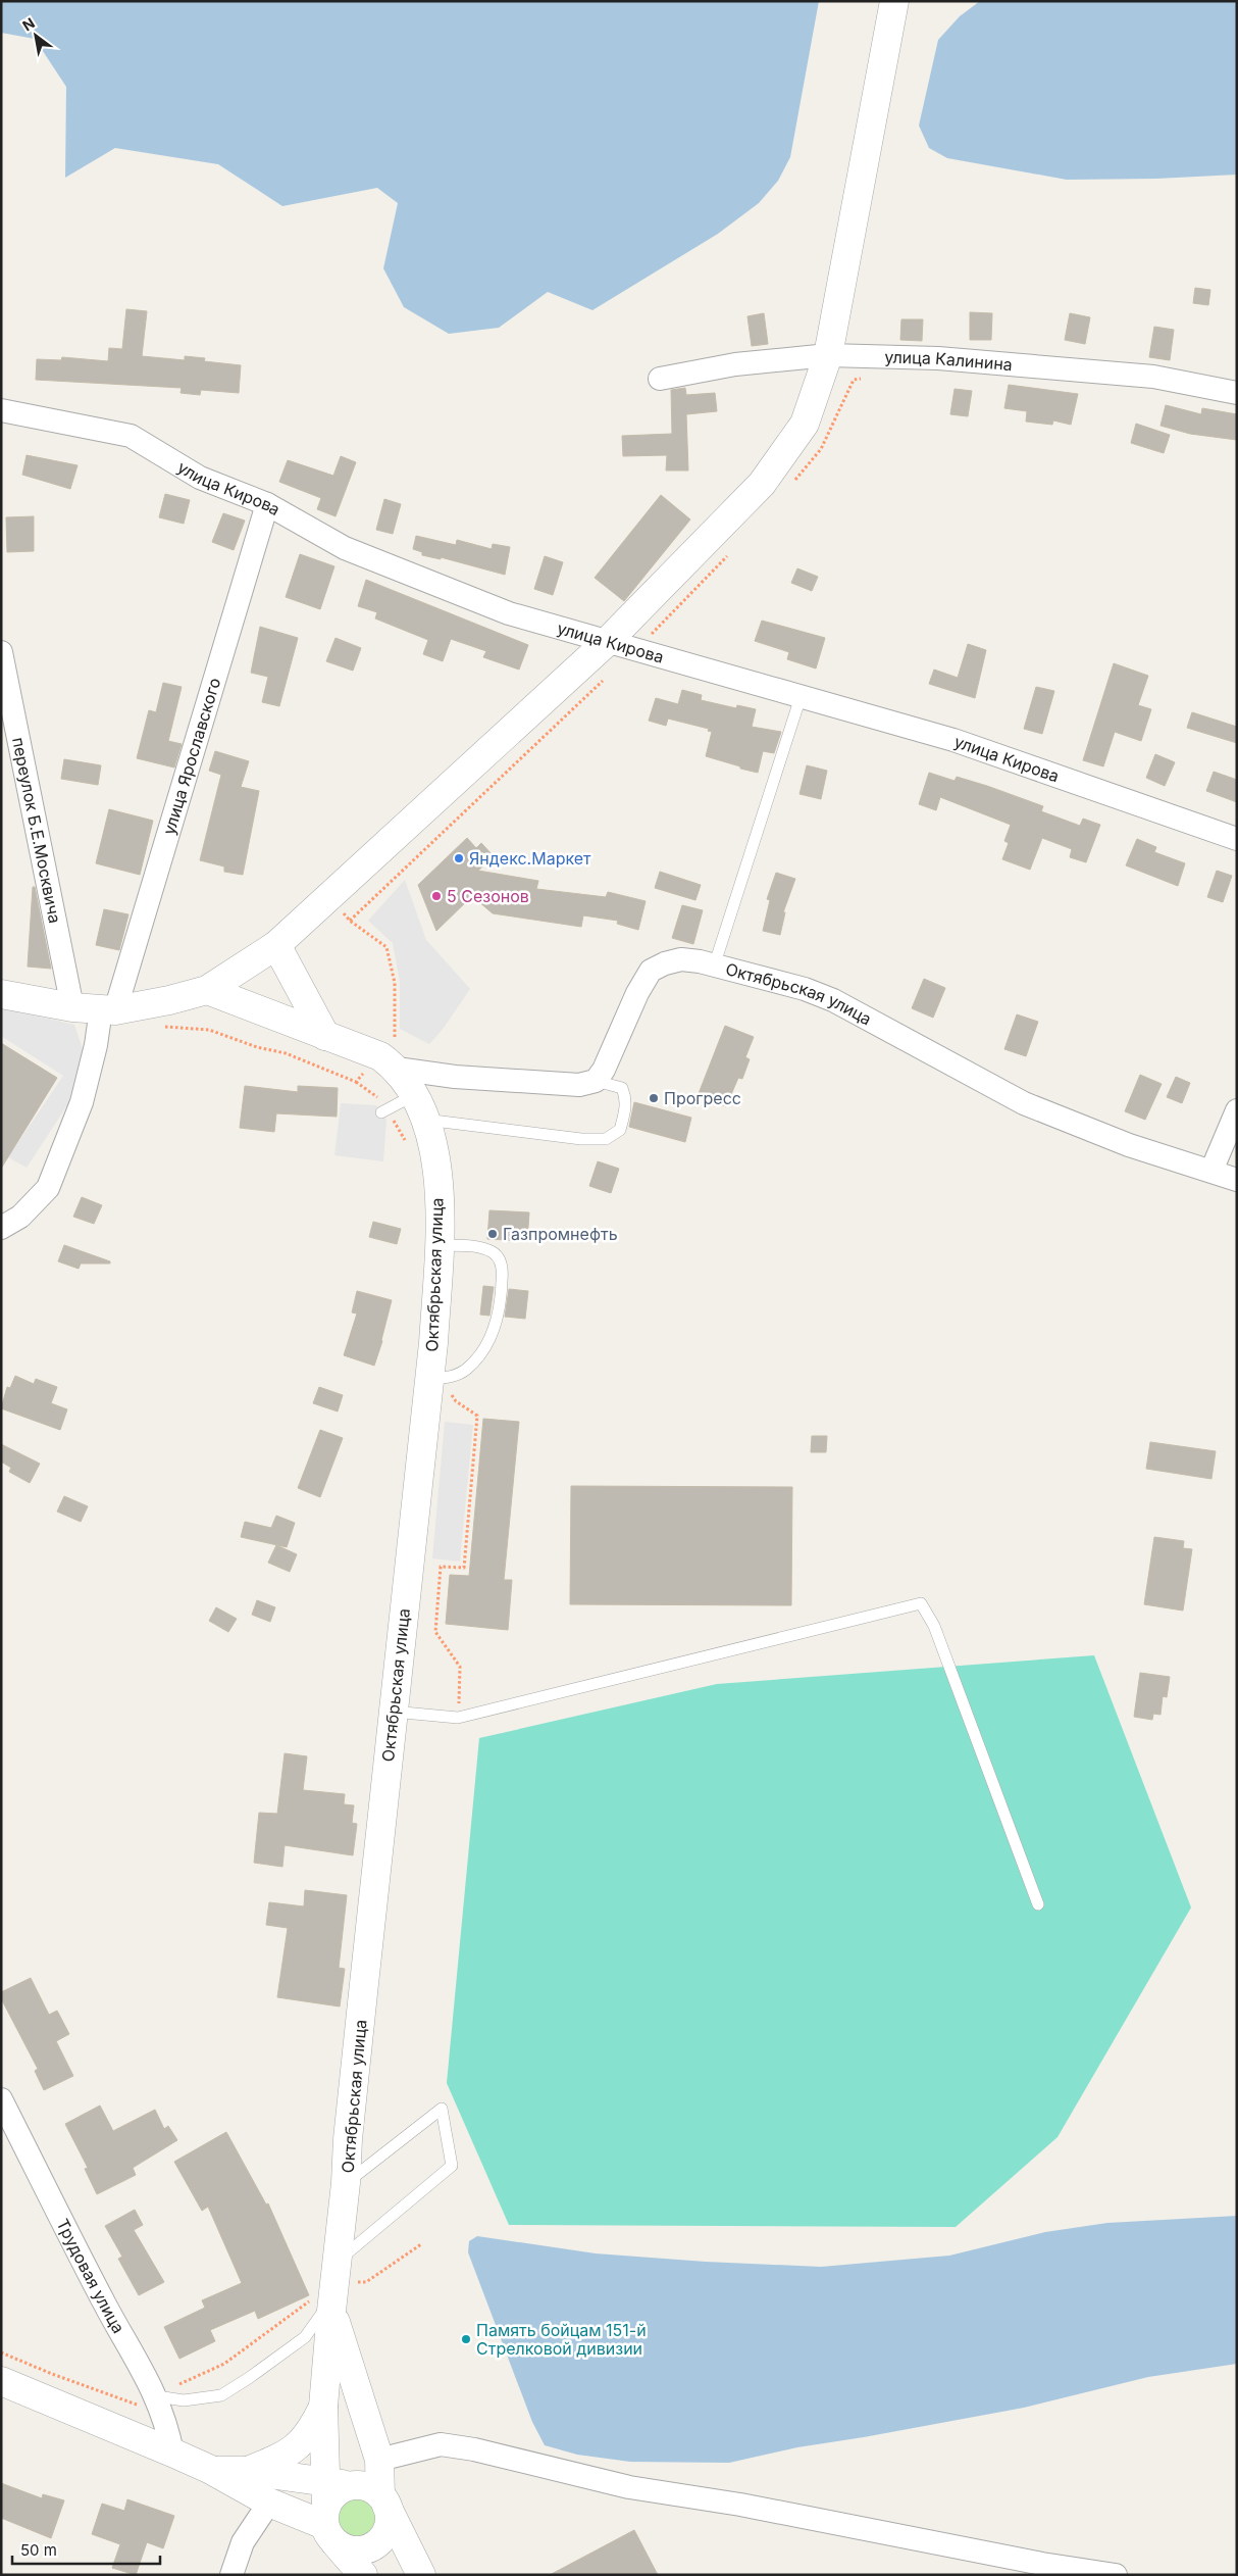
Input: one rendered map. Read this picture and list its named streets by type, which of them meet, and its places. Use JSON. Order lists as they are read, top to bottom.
{
  "streets": {
    "street": [
      "улица Калинина",
      "улица Кирова",
      "улица Ярославского",
      "переулок Б.Е.Москвича",
      "Октябрьская улица",
      "Трудовая улица"
    ]
  },
  "crossings": [
    ["улица Кирова", "улица Ярославского"]
  ],
  "places": [
    "Яндекс.Маркет",
    "5 Сезонов",
    "Прогресс",
    "Газпромнефть",
    "Память бойцам 151-й Стрелковой дивизии"
  ],
  "scale_bar": "50 m",
  "north": "top left"
}
